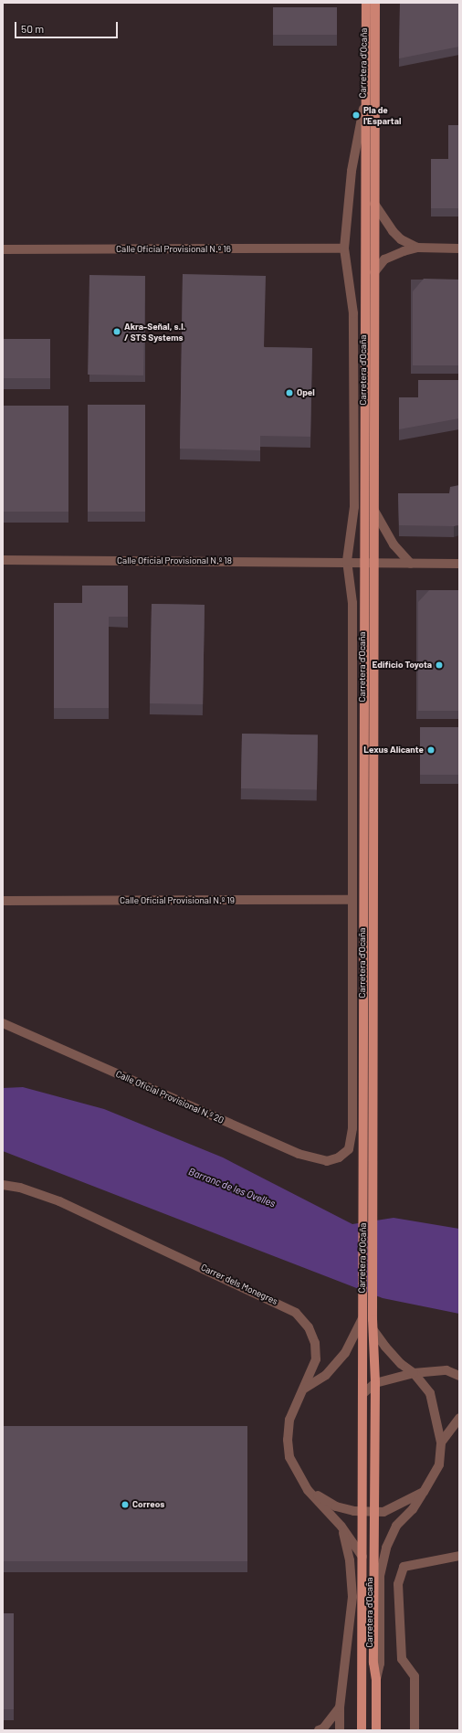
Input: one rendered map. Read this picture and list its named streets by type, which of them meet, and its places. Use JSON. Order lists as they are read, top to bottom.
{
  "streets": {
    "main road": ["Carretera d'Ocaña"],
    "street": [
      "Calle Oficial Provisional N.º 16",
      "Calle Oficial Provisional N.º 18",
      "Calle Oficial Provisional N.º 19",
      "Calle Oficial Provisional N.º 20",
      "Carrer dels Monegres"
    ]
  },
  "crossings": [
    ["Carretera d'Ocaña", "Calle Oficial Provisional N.º 16"],
    ["Carretera d'Ocaña", "Calle Oficial Provisional N.º 18"],
    ["Carretera d'Ocaña", "Calle Oficial Provisional N.º 19"],
    ["Carretera d'Ocaña", "Calle Oficial Provisional N.º 20"],
    ["Carretera d'Ocaña", "Carrer dels Monegres"]
  ],
  "water": ["Barranc de les Ovelles"],
  "places": [
    "Pla de l'Espartal",
    "Akra-Señal, s.l. / STS Systems",
    "Opel",
    "Edificio Toyota",
    "Lexus Alicante",
    "Correos"
  ],
  "scale_bar": "50 m"
}
